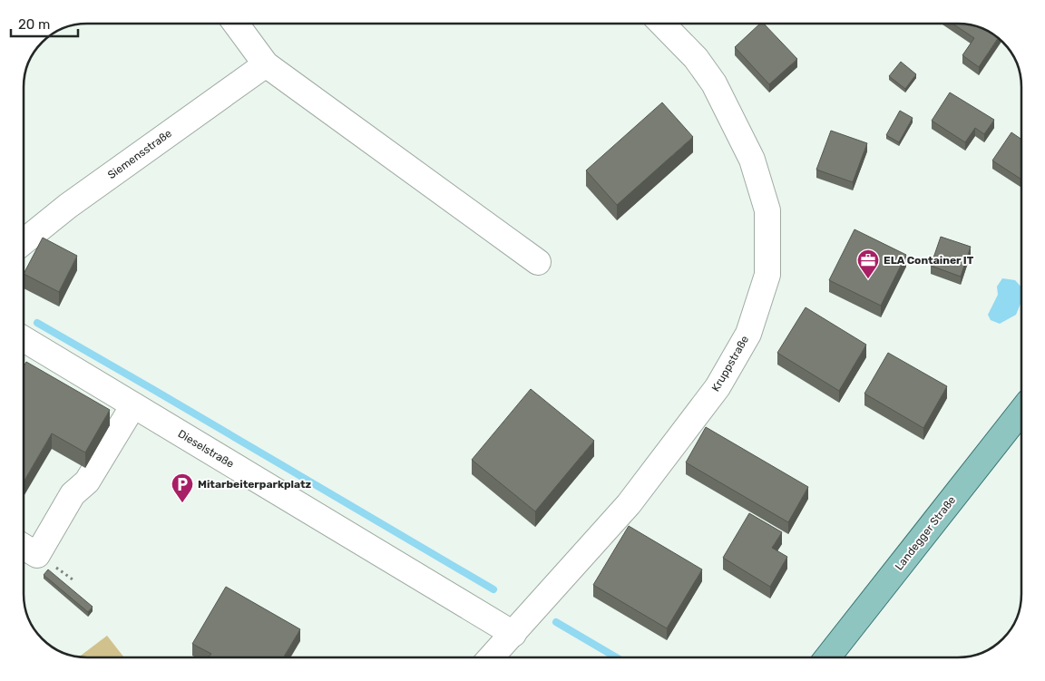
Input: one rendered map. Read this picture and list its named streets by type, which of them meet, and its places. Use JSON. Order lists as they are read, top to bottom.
{
  "streets": {
    "main road": ["Landegger Straße"],
    "street": ["Siemensstraße", "Kruppstraße", "Dieselstraße"]
  },
  "crossings": [
    ["Kruppstraße", "Dieselstraße"]
  ],
  "places": {
    "office": ["ELA Container IT"],
    "parking": ["Mitarbeiterparkplatz"]
  },
  "scale_bar": "20 m"
}
